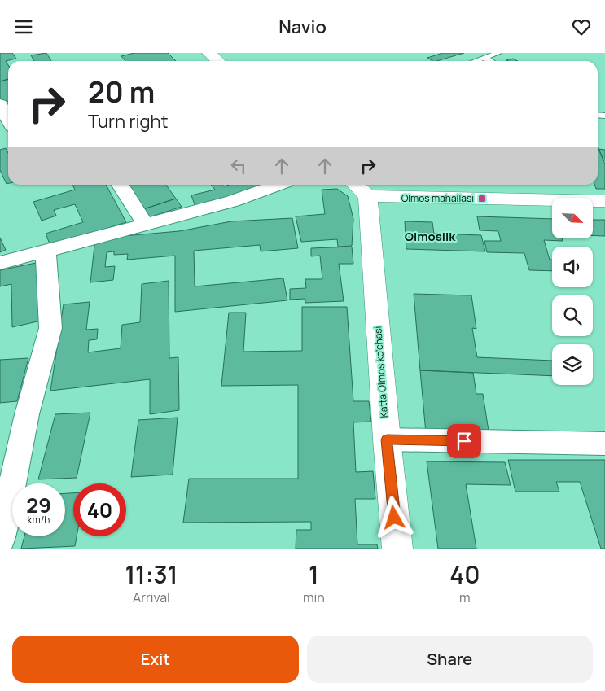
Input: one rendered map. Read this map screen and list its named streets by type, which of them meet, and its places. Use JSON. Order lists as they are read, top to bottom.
{
  "streets": {
    "street": ["Katta Olmos ko'chasi"]
  },
  "districts": ["Olmoslik"],
  "places": {
    "transit": ["Olmos mahallasi"]
  },
  "north": "bottom right",
  "page": {
    "header": "Navio",
    "turn": ["20 m", "Turn right"],
    "speed": "29 km/h",
    "limit": "40",
    "eta": [
      "11:31",
      "Arrival",
      "1",
      "min",
      "40",
      "m"
    ],
    "buttons": ["Exit", "Share"]
  }
}
